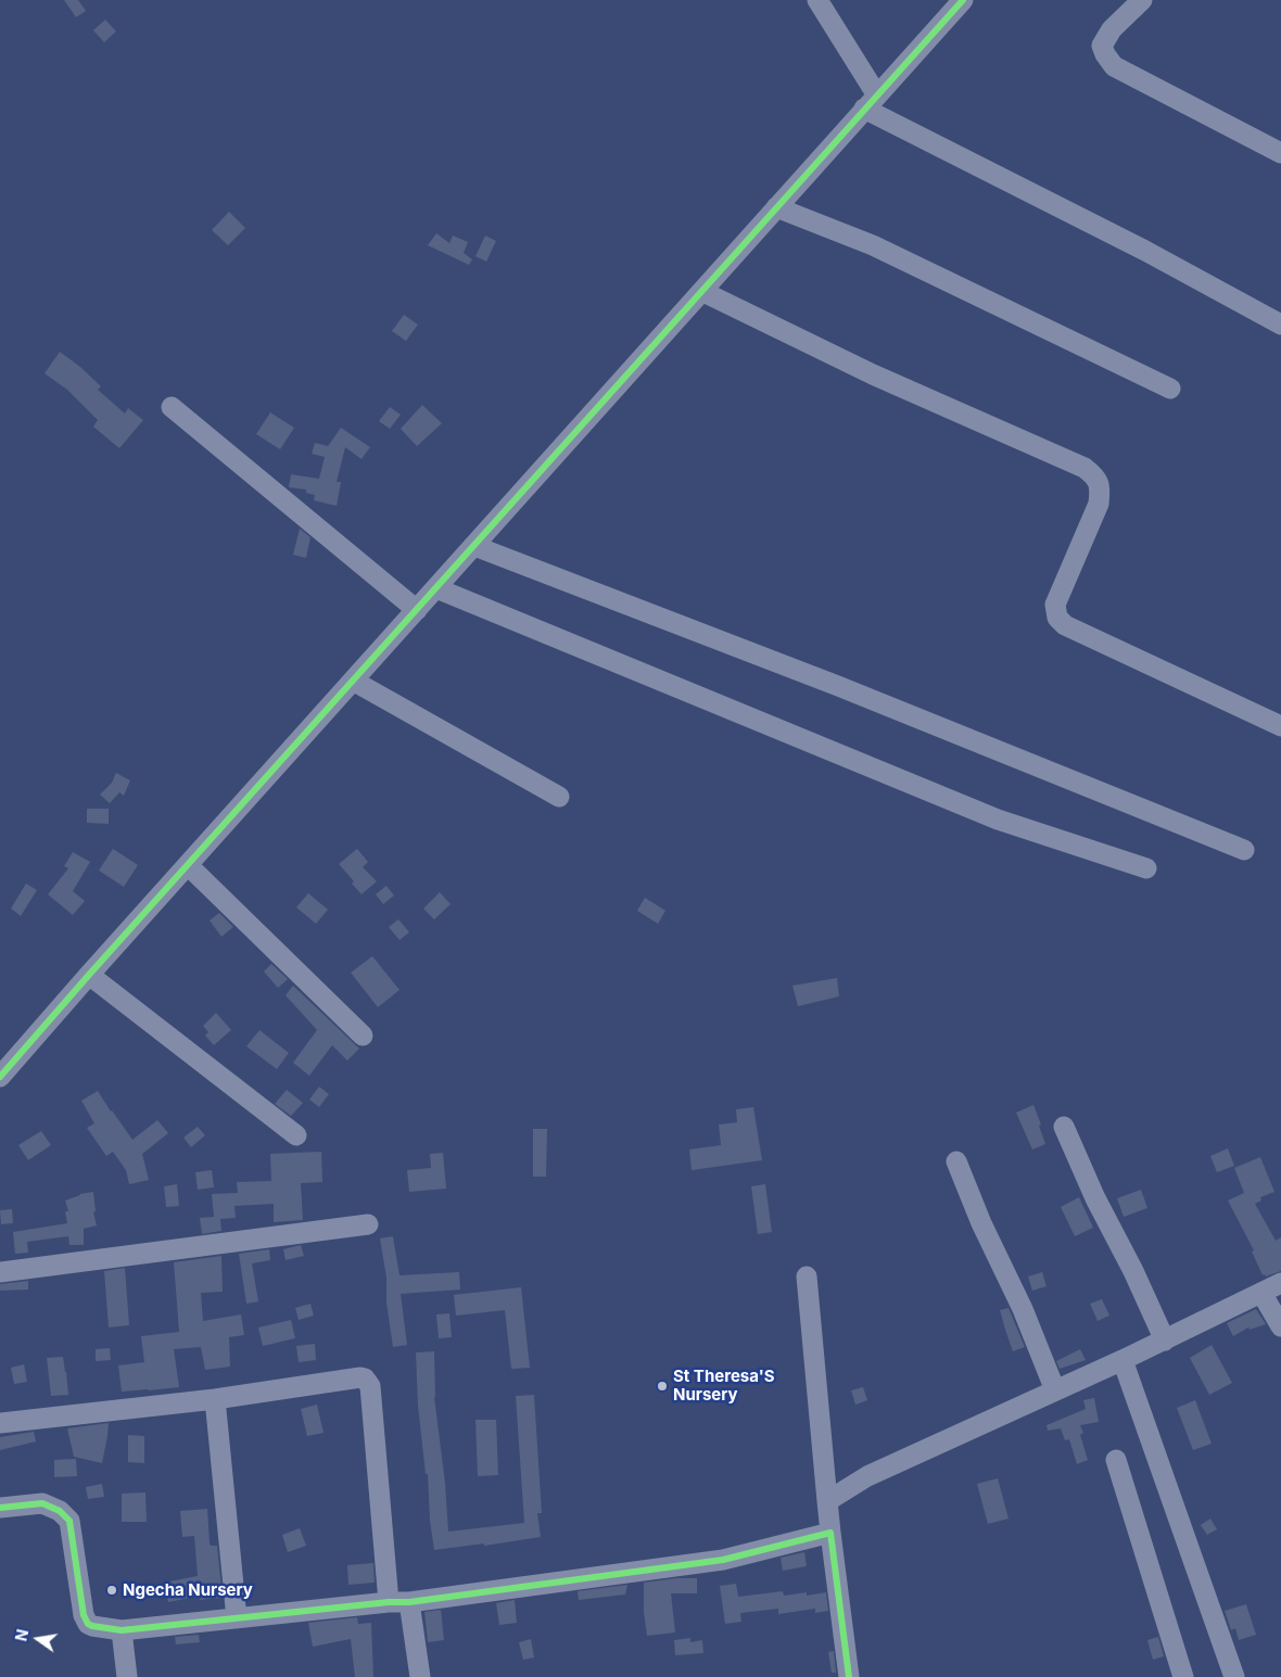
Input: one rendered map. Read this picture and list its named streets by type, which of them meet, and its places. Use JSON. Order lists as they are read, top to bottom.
{
  "places": ["St Theresa'S Nursery", "Ngecha Nursery"],
  "north": "left"
}
